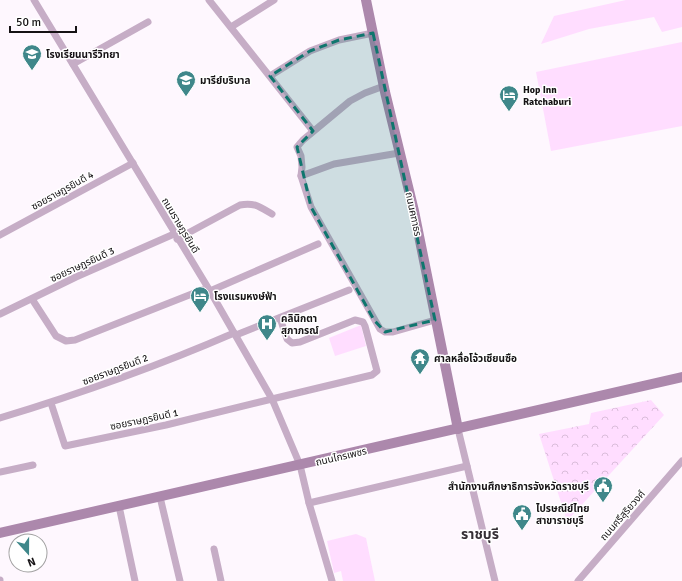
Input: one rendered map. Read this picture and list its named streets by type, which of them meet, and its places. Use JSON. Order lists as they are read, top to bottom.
{
  "streets": {
    "main road": ["ถนนคฑาธร", "ถนนไกรเพชร"],
    "street": [
      "ซอยราษฎรยินดี 4",
      "ถนนราษฎรยินดี",
      "ซอยราษฎรยินดี 3",
      "ซอยราษฎรยินดี 2",
      "ซอยราษฎรยินดี 1",
      "ถนนศรีสุริยวงศ์"
    ]
  },
  "crossings": [
    ["ซอยราษฎรยินดี 4", "ถนนราษฎรยินดี"],
    ["ถนนคฑาธร", "ถนนไกรเพชร"],
    ["ถนนราษฎรยินดี", "ซอยราษฎรยินดี 3"],
    ["ถนนราษฎรยินดี", "ซอยราษฎรยินดี 2"],
    ["ถนนราษฎรยินดี", "ซอยราษฎรยินดี 1"],
    ["ถนนราษฎรยินดี", "ถนนไกรเพชร"],
    ["ซอยราษฎรยินดี 2", "ซอยราษฎรยินดี 1"]
  ],
  "districts": ["ราชบุรี"],
  "places": {
    "school or university": ["โรงเรียนนารีวิทยา", "มารีย์บริบาล"],
    "hotel": ["Hop Inn Ratchaburi", "โรงแรมหงษ์ฟ้า"],
    "hospital": ["คลินิกตา สุภาภรณ์"],
    "temple": ["ศาลหลื่อโจ้วเซียนซือ"],
    "public building": ["สำนักงานศึกษาธิการจังหวัดราชบุรี", "ไปรษณีย์ไทย สาขาราชบุรี"]
  },
  "scale_bar": "50 m",
  "north": "bottom"
}
